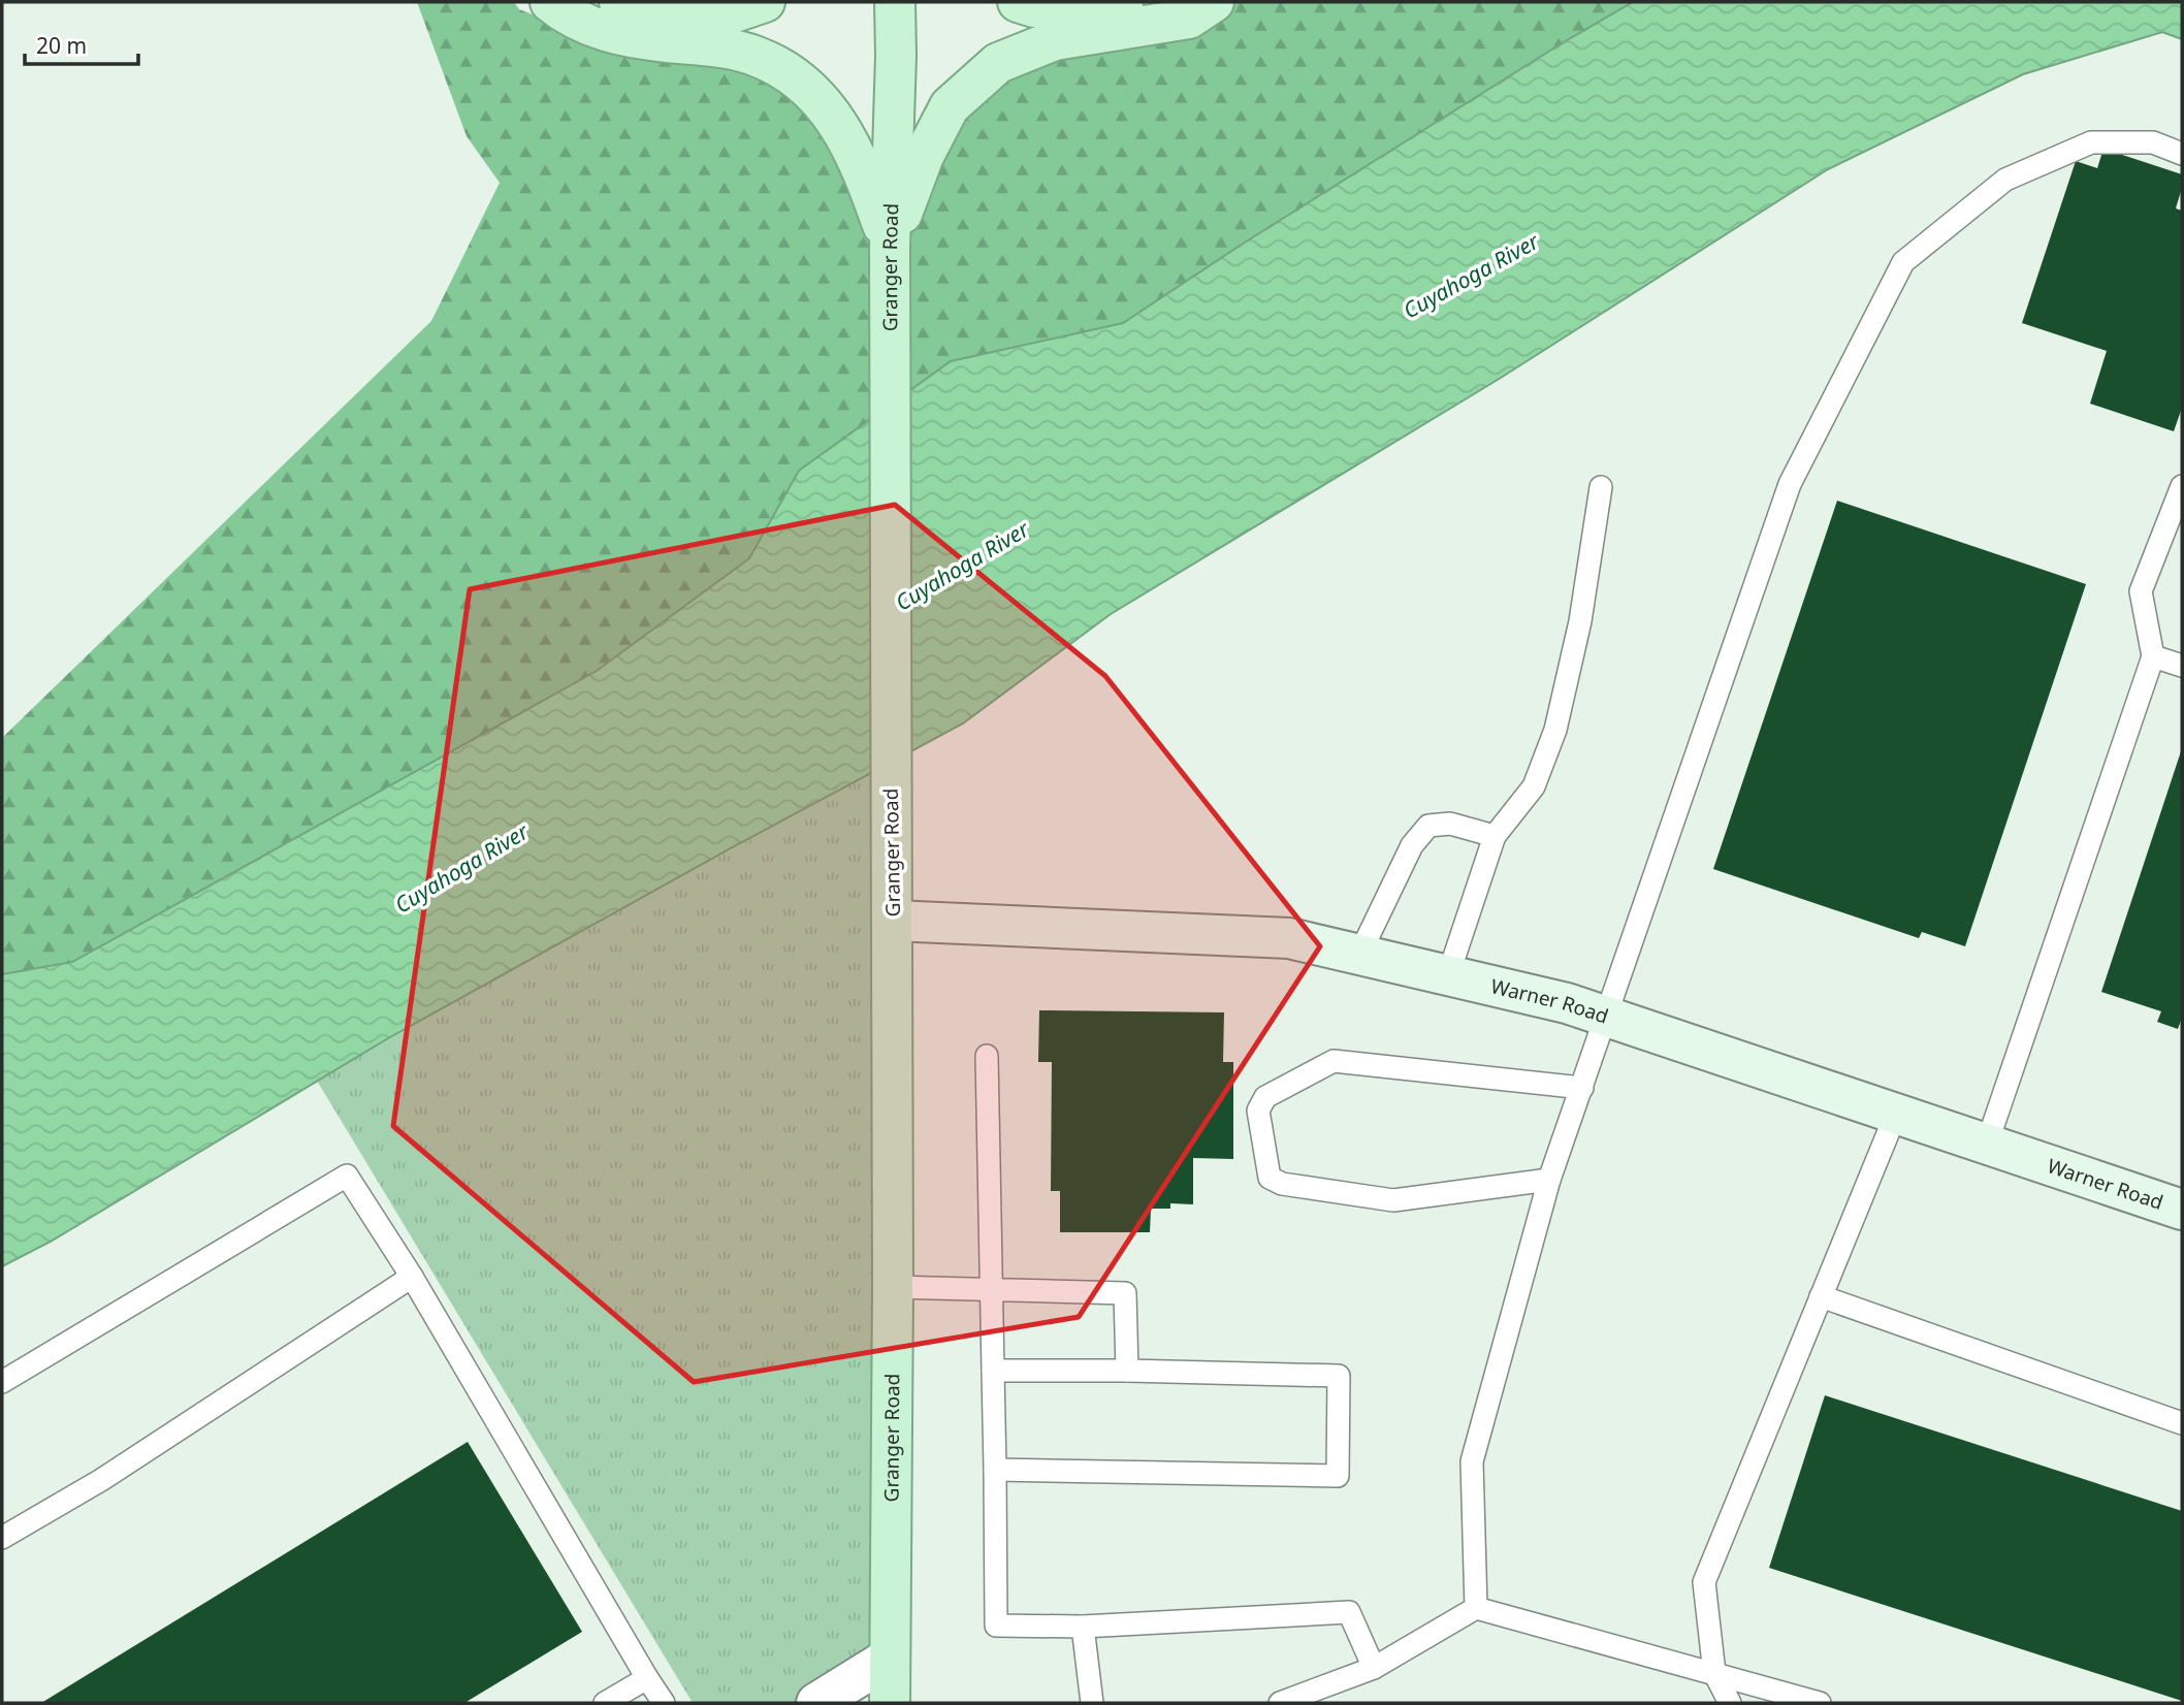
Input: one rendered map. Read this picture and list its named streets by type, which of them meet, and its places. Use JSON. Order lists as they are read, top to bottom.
{
  "streets": {
    "main road": ["Granger Road", "Warner Road"]
  },
  "crossings": [
    ["Granger Road", "Warner Road"]
  ],
  "water": ["Cuyahoga River"],
  "scale_bar": "20 m"
}
